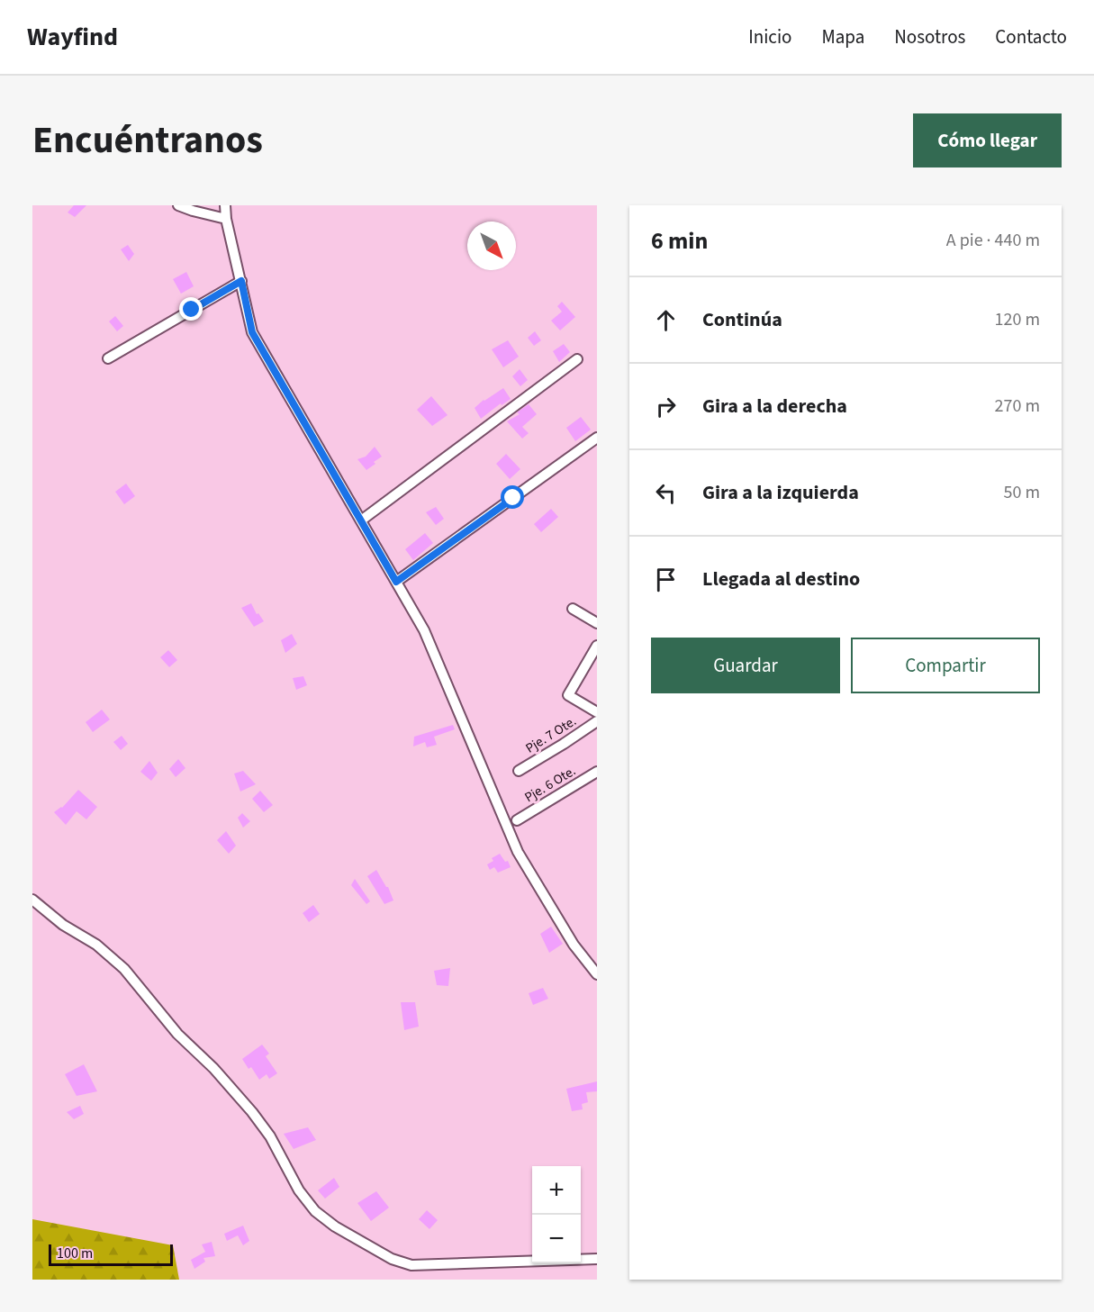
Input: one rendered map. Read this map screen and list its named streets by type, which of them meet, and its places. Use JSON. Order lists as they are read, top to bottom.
{
  "streets": {
    "street": ["Pje. 7 Ote.", "Pje. 6 Ote."]
  },
  "scale_bar": "100 m",
  "north": "bottom right",
  "page": {
    "header": "Wayfind",
    "nav": [
      "Inicio",
      "Mapa",
      "Nosotros",
      "Contacto"
    ],
    "title": "Encuéntranos",
    "buttons": [
      "Cómo llegar",
      ["Guardar", "Compartir"]
    ],
    "heading": ["6 min", "A pie · 440 m"],
    "list": [
      ["Continúa", "120 m"],
      ["Gira a la derecha", "270 m"],
      ["Gira a la izquierda", "50 m"],
      "Llegada al destino"
    ],
    "map_buttons": ["+", "−"],
    "scale": "100 m"
  }
}
